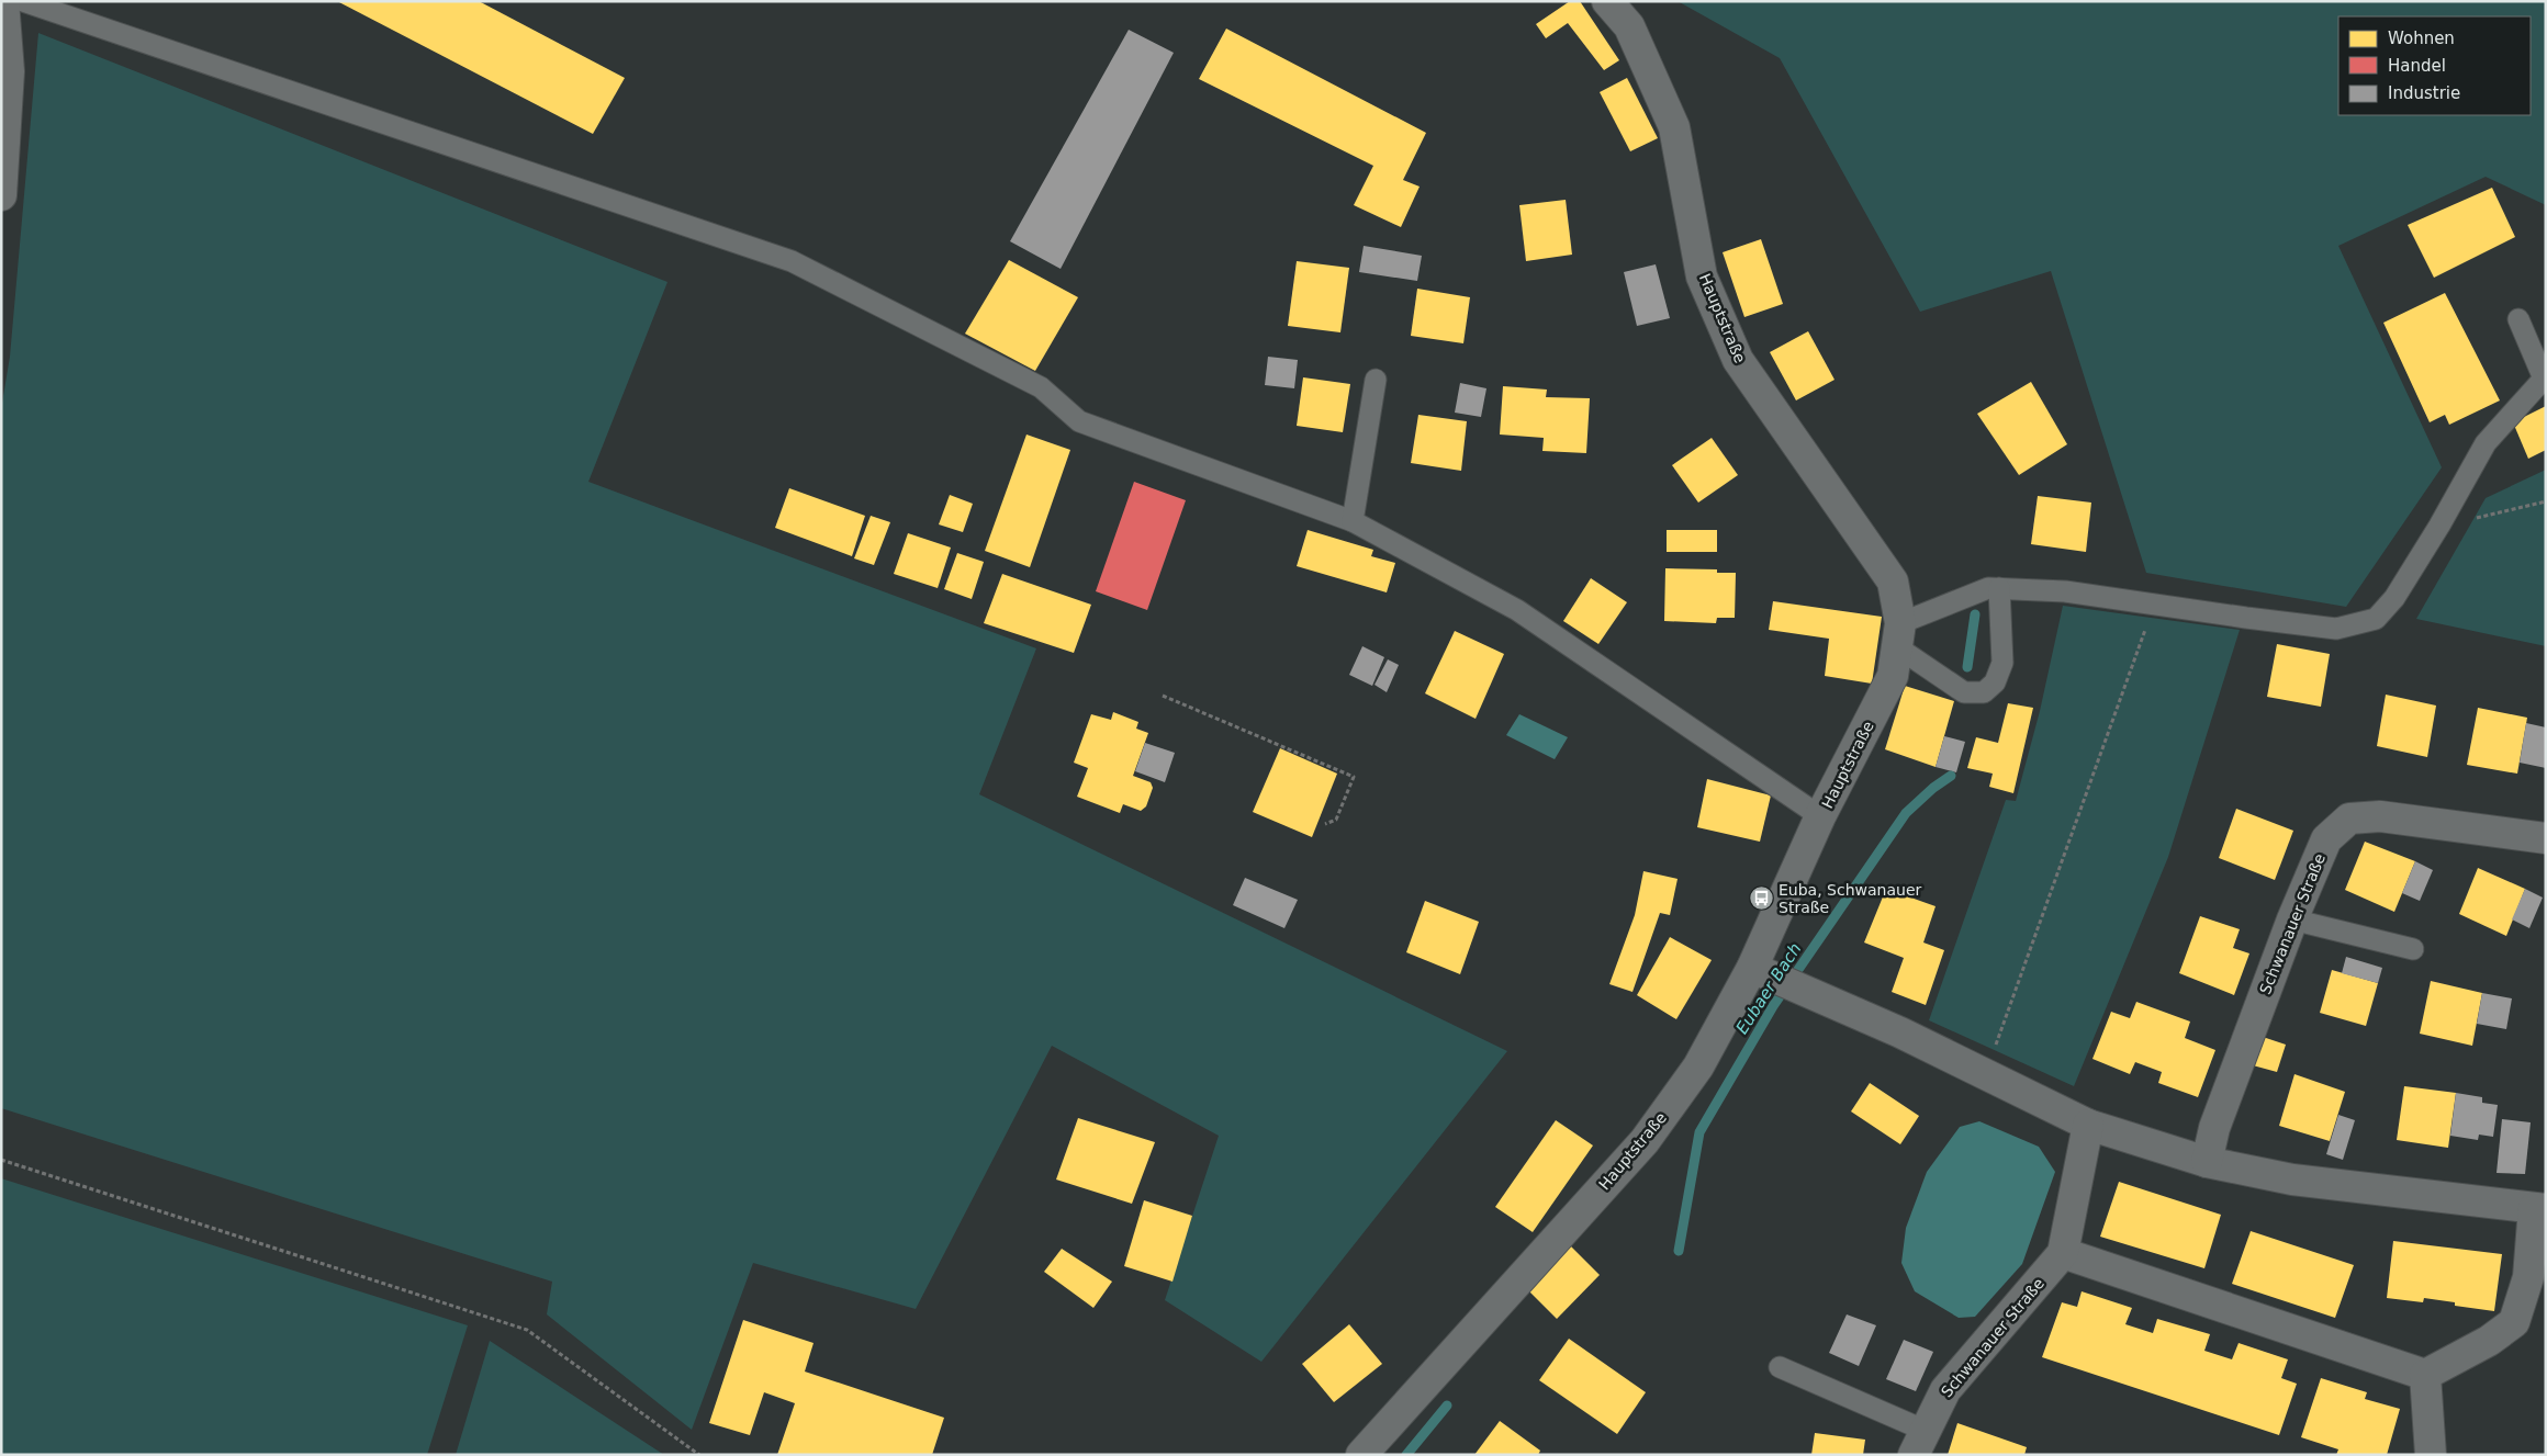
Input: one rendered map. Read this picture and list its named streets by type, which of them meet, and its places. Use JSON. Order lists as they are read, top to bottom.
{
  "streets": {
    "street": ["Hauptstraße", "Schwanauer Straße"]
  },
  "water": ["Eubaer Bach"],
  "places": {
    "bus stop": ["Euba, Schwanauer Straße"]
  },
  "legend": ["Wohnen", "Handel", "Industrie"]
}
